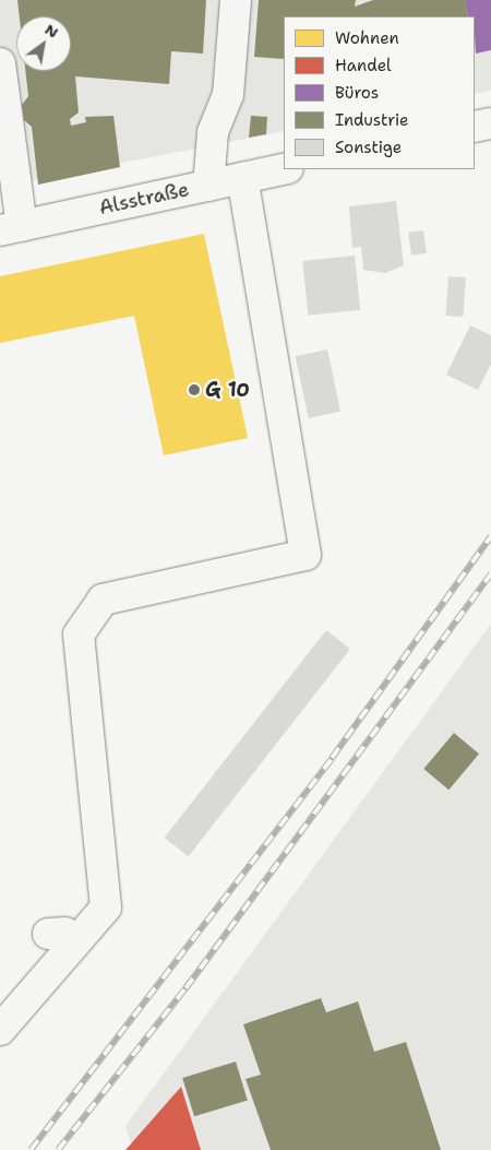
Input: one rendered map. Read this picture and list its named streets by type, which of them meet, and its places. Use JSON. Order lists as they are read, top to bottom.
{
  "streets": {
    "street": ["Alsstraße"]
  },
  "places": ["G 10"],
  "legend": [
    "Wohnen",
    "Handel",
    "Büros",
    "Industrie",
    "Sonstige"
  ],
  "north": "top right"
}
